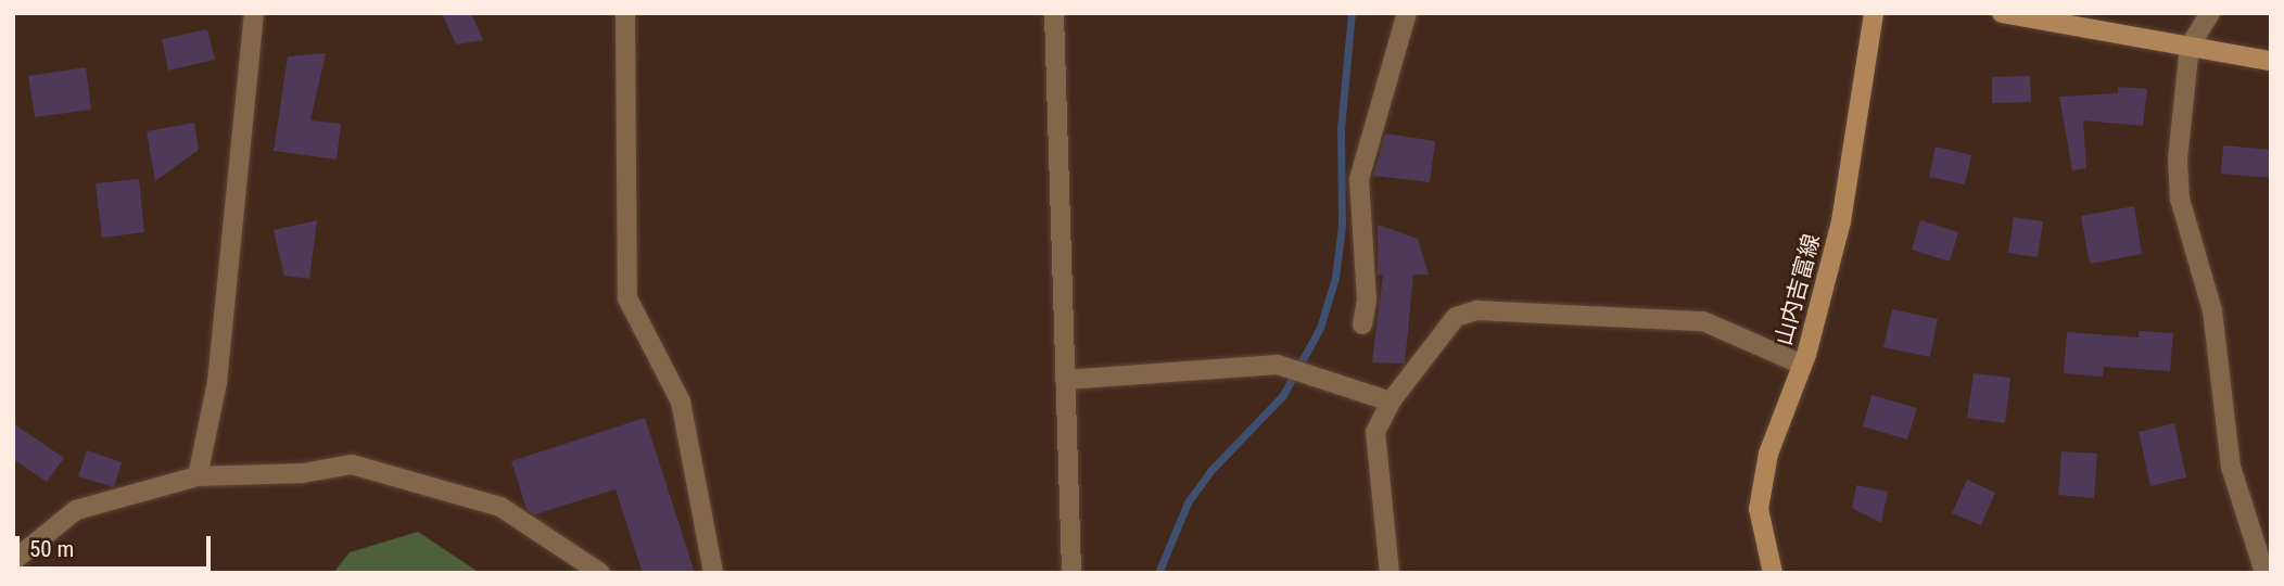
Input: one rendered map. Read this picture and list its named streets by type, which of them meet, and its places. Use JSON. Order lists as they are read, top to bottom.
{
  "streets": {
    "main road": ["山内吉富線"]
  },
  "scale_bar": "50 m"
}
